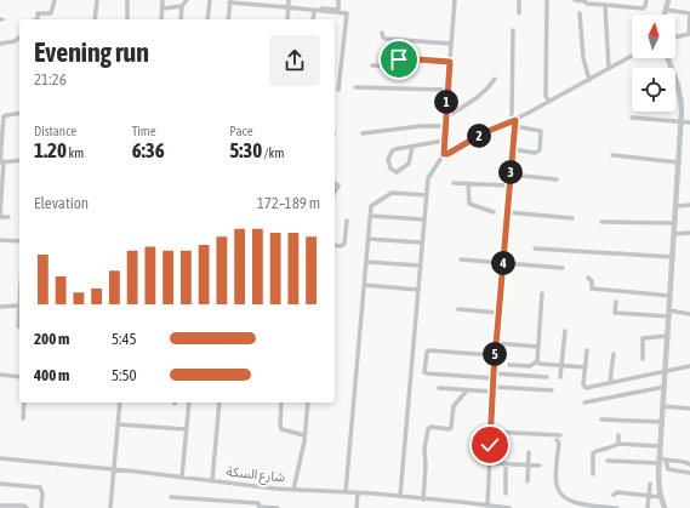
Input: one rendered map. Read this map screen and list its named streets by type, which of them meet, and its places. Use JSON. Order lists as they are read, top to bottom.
{
  "streets": {
    "street": ["شارع السكة"]
  },
  "north": "top",
  "page": {
    "heading": ["Evening run", "21:26"],
    "pins": [
      "1",
      "2",
      "3",
      "4",
      "5"
    ],
    "stats": [
      ["Distance", "1.20 km"],
      ["Time", "6:36"],
      ["Pace", "5:30 /km"]
    ],
    "chart": ["Elevation", "172–189 m"],
    "list": [
      {
        "name": "200 m",
        "note": "5:45"
      },
      {
        "name": "400 m",
        "note": "5:50"
      }
    ]
  }
}
